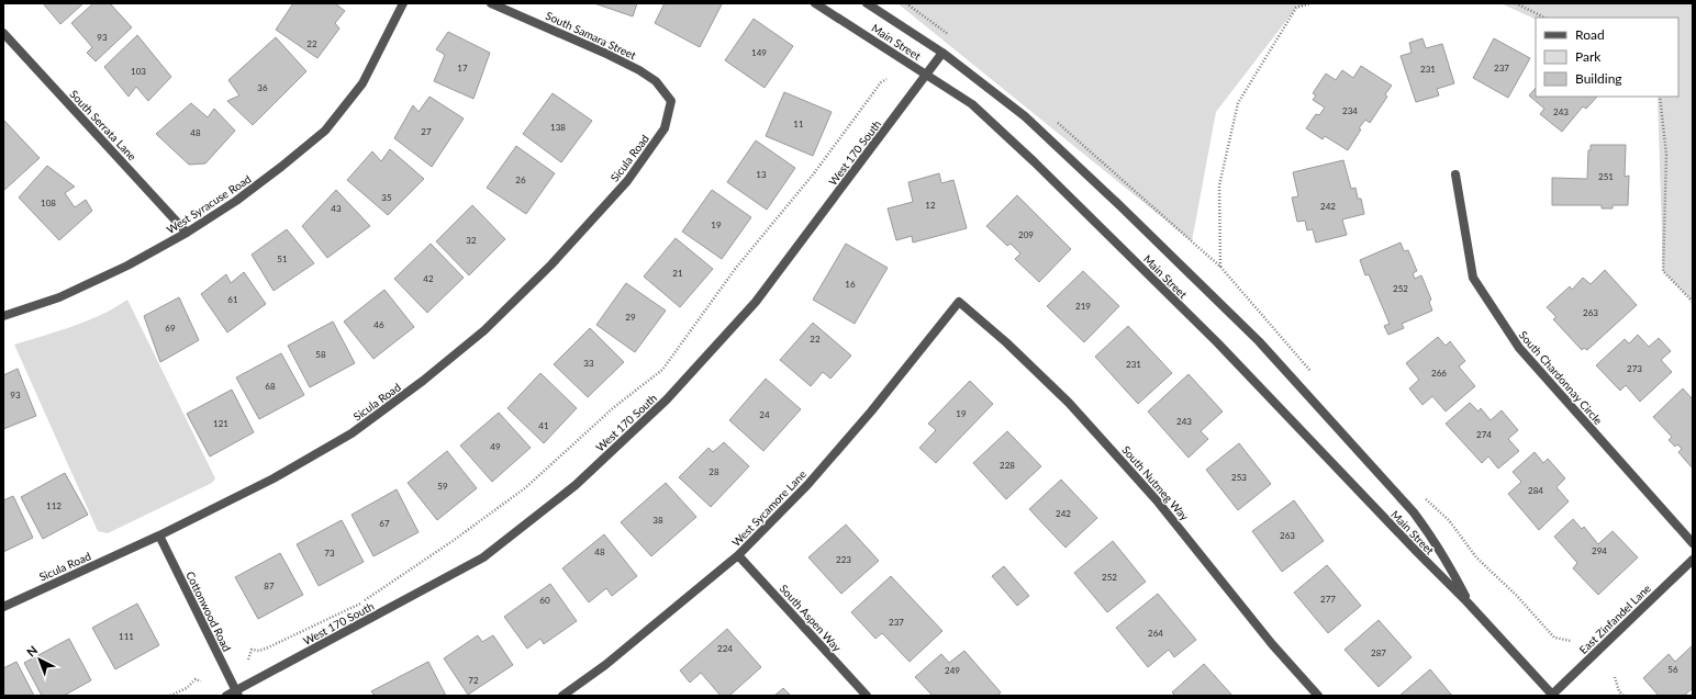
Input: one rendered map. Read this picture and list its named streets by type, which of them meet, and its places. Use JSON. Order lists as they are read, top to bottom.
{
  "streets": {
    "street": [
      "South Samara Street",
      "Main Street",
      "South Serrata Lane",
      "West 170 South",
      "Sicula Road",
      "West Syracuse Road",
      "South Chardonnay Circle",
      "South Nutmeg Way",
      "West Sycamore Lane",
      "Cottonwood Road",
      "South Aspen Way",
      "East Zinfandel Lane"
    ]
  },
  "crossings": [
    ["South Samara Street", "Sicula Road"],
    ["Main Street", "West 170 South"],
    ["Main Street", "East Zinfandel Lane"],
    ["South Serrata Lane", "West Syracuse Road"],
    ["West 170 South", "Cottonwood Road"],
    ["Sicula Road", "Cottonwood Road"],
    ["South Nutmeg Way", "West Sycamore Lane"],
    ["West Sycamore Lane", "South Aspen Way"]
  ],
  "house_numbers": [
    "93",
    "22",
    "149",
    "17",
    "237",
    "231",
    "103",
    "36",
    "234",
    "243",
    "11",
    "138",
    "27",
    "48",
    "13",
    "251",
    "26",
    "35",
    "108",
    "12",
    "242",
    "43",
    "19",
    "209",
    "32",
    "51",
    "21",
    "42",
    "16",
    "252",
    "61",
    "219",
    "263",
    "29",
    "46",
    "69",
    "22",
    "58",
    "33",
    "231",
    "273",
    "266",
    "68",
    "93",
    "19",
    "24",
    "243",
    "121",
    "41",
    "274",
    "49",
    "228",
    "28",
    "253",
    "59",
    "284",
    "112",
    "242",
    "38",
    "67",
    "263",
    "294",
    "48",
    "73",
    "223",
    "252",
    "87",
    "277",
    "60",
    "237",
    "264",
    "111",
    "224",
    "287",
    "56",
    "249",
    "72"
  ],
  "legend": ["Road", "Park", "Building"],
  "north": "top left"
}
